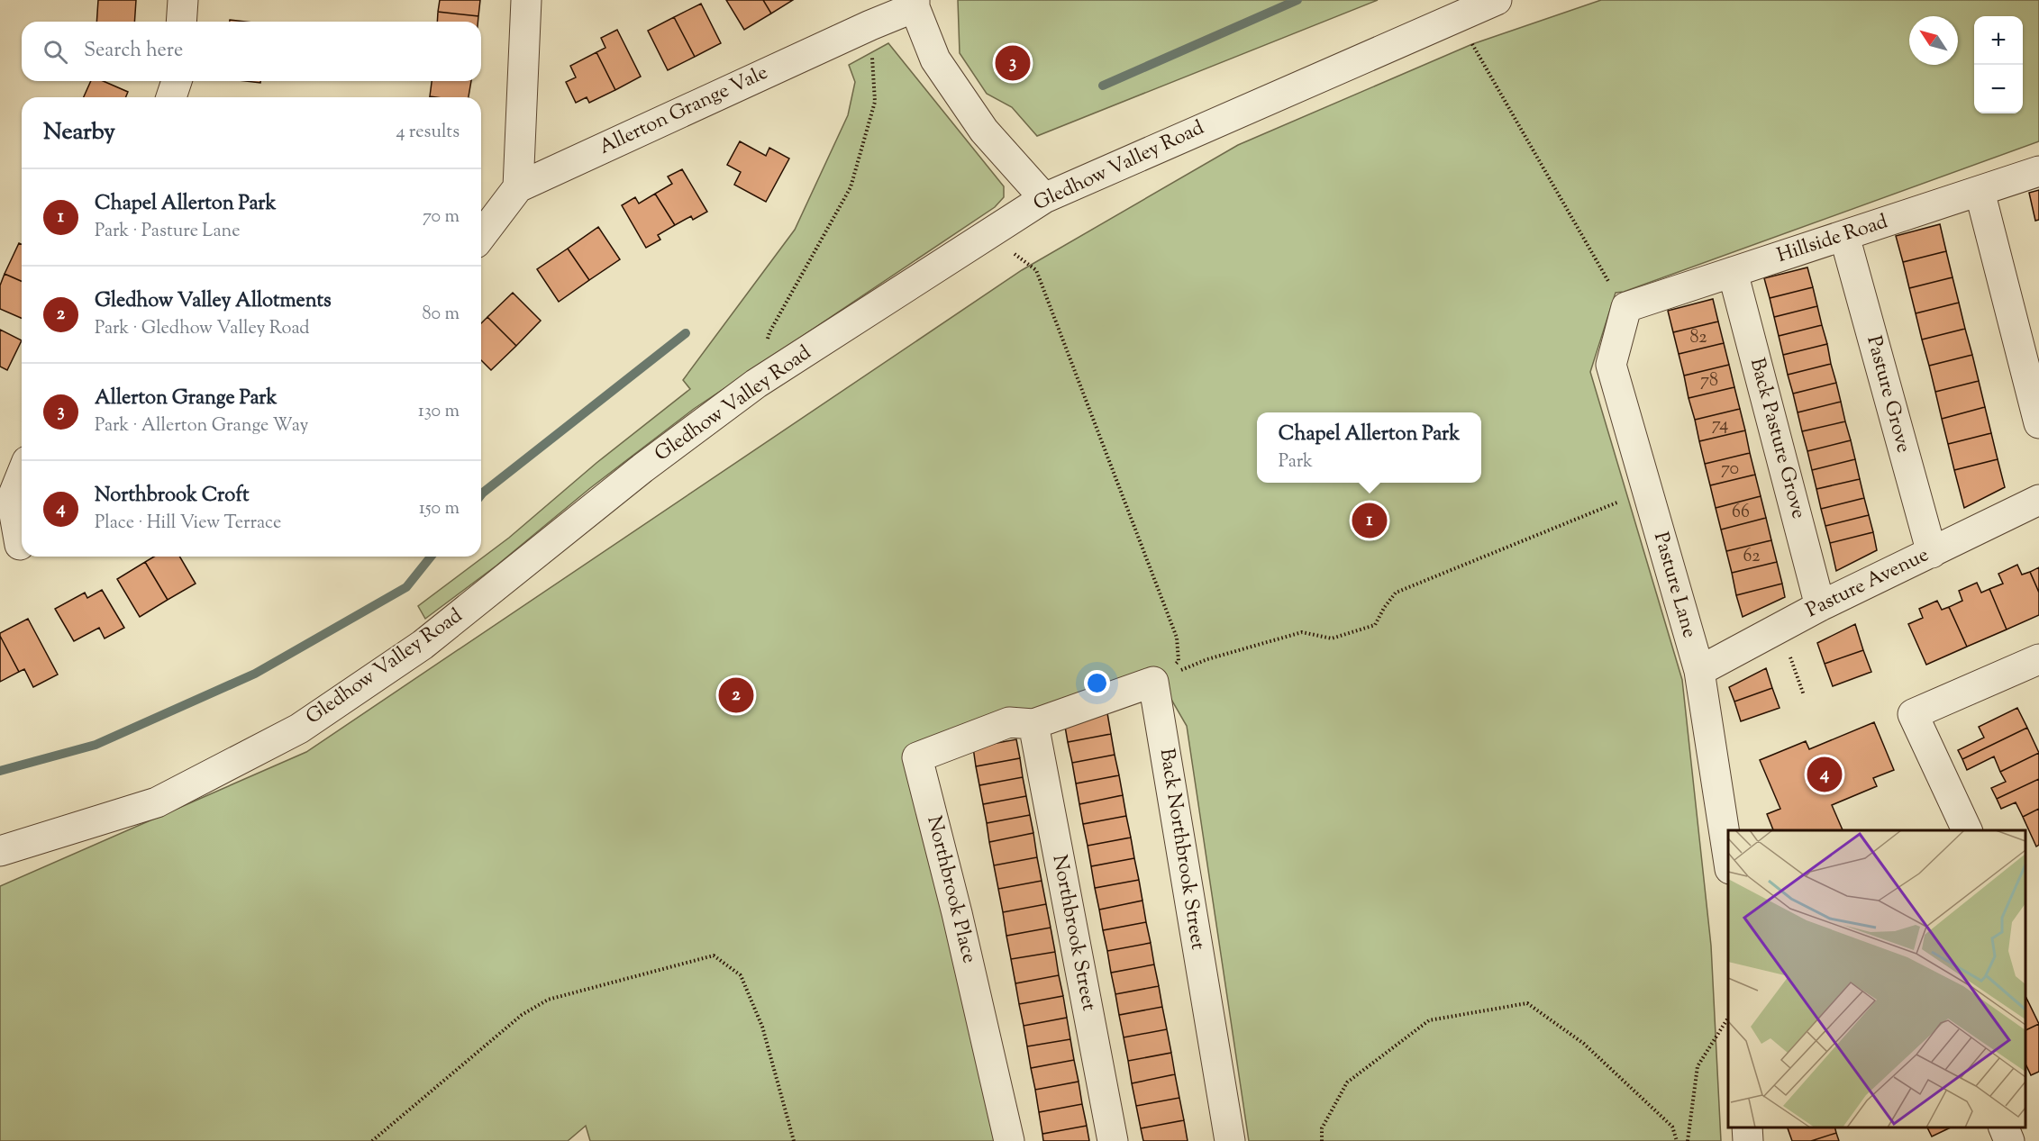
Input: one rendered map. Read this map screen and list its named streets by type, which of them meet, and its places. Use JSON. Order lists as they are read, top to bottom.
{
  "streets": {
    "street": [
      "Allerton Grange Vale",
      "Gledhow Valley Road",
      "Hillside Road",
      "Pasture Grove",
      "Back Pasture Grove",
      "Pasture Avenue",
      "Pasture Lane",
      "Back Northbrook Street",
      "Northbrook Place",
      "Northbrook Street"
    ]
  },
  "crossings": [
    ["Hillside Road", "Pasture Grove"],
    ["Hillside Road", "Back Pasture Grove"],
    ["Hillside Road", "Pasture Lane"],
    ["Pasture Grove", "Pasture Avenue"],
    ["Back Pasture Grove", "Pasture Avenue"],
    ["Pasture Avenue", "Pasture Lane"],
    ["Northbrook Place", "Northbrook Street"]
  ],
  "house_numbers": [
    "82",
    "78",
    "74",
    "70",
    "66",
    "62"
  ],
  "north": "top left",
  "page": {
    "map_buttons": ["+", "−"],
    "search": "Search here",
    "pins": [
      "3",
      "1",
      "2",
      "4"
    ],
    "heading": ["Nearby", "4 results"],
    "list": [
      {
        "mark": "1",
        "name": "Chapel Allerton Park",
        "note": "Park · Pasture Lane",
        "value": "70 m"
      },
      {
        "mark": "2",
        "name": "Gledhow Valley Allotments",
        "note": "Park · Gledhow Valley Road",
        "value": "80 m"
      },
      {
        "mark": "3",
        "name": "Allerton Grange Park",
        "note": "Park · Allerton Grange Way",
        "value": "130 m"
      },
      {
        "mark": "4",
        "name": "Northbrook Croft",
        "note": "Place · Hill View Terrace",
        "value": "150 m"
      }
    ],
    "popup": ["Chapel Allerton Park", "Park"]
  }
}
